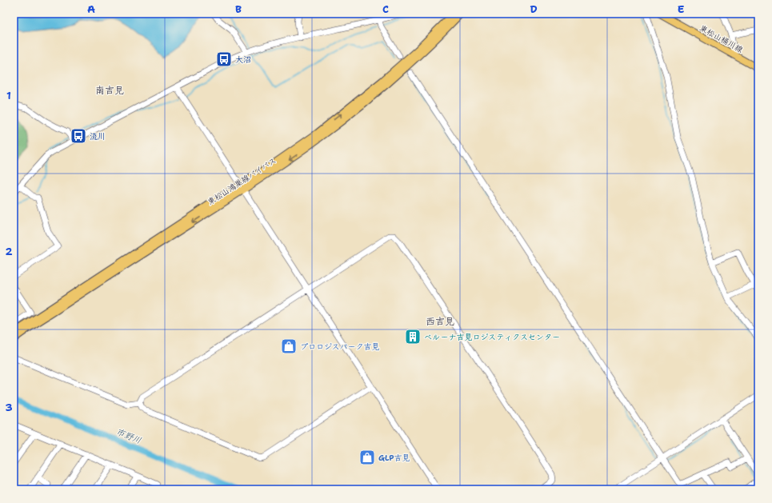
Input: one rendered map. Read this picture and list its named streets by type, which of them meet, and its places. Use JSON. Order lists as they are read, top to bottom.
{
  "streets": {
    "main road": ["東松山桶川線", "東松山鴻巣線バイパス"]
  },
  "districts": ["南吉見", "西吉見"],
  "water": ["市野川"],
  "places": {
    "bus stop": ["大沼", "流川"],
    "building": ["ベルーナ吉見ロジスティクスセンター"],
    "shop": ["プロロジスパーク吉見", "GLP吉見"]
  },
  "grid": {
    "columns": [
      "A",
      "B",
      "C",
      "D",
      "E"
    ],
    "rows": ["1", "2", "3"]
  }
}
